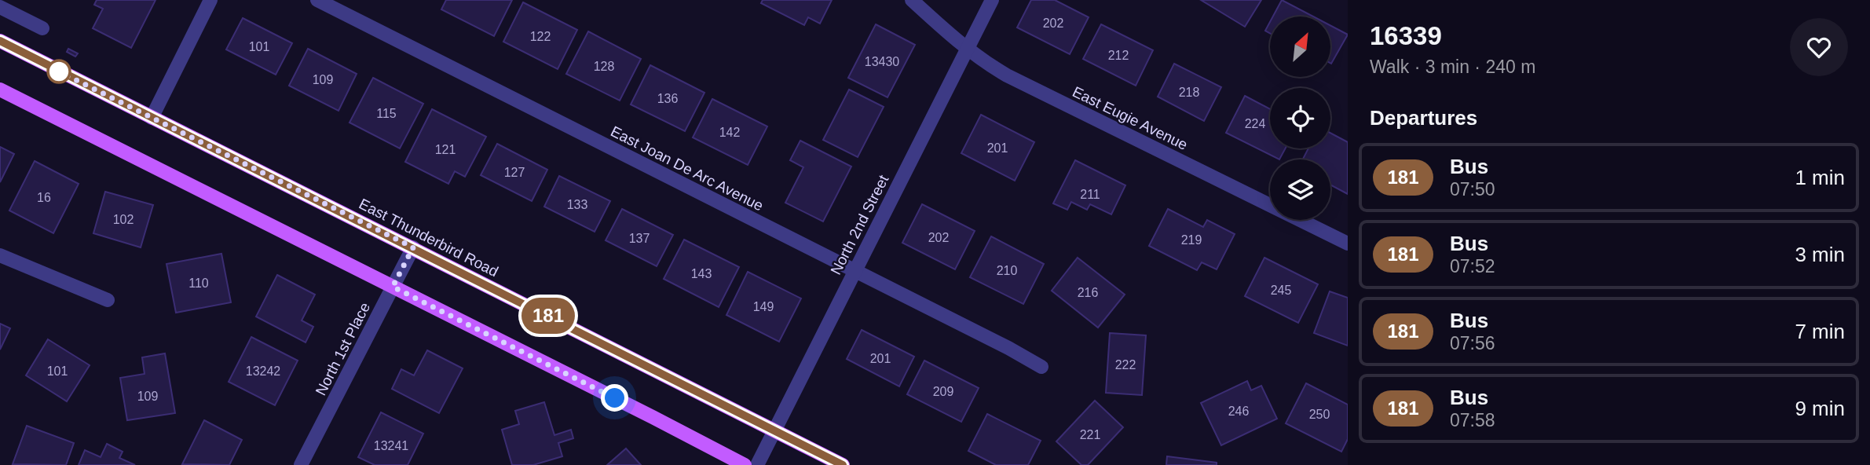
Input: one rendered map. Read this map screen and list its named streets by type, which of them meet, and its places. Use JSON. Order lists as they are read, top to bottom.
{
  "streets": {
    "main road": ["East Thunderbird Road"],
    "street": [
      "East Eugie Avenue",
      "East Joan De Arc Avenue",
      "North 2nd Street",
      "North 1st Place"
    ]
  },
  "crossings": [
    ["East Eugie Avenue", "North 2nd Street"],
    ["East Joan De Arc Avenue", "North 2nd Street"],
    ["North 2nd Street", "East Thunderbird Road"],
    ["East Thunderbird Road", "North 1st Place"]
  ],
  "lines": ["bus line 181"],
  "house_numbers": [
    "202",
    "122",
    "101",
    "212",
    "13430",
    "128",
    "109",
    "218",
    "136",
    "115",
    "224",
    "142",
    "201",
    "121",
    "127",
    "211",
    "16",
    "133",
    "102",
    "202",
    "137",
    "219",
    "210",
    "143",
    "110",
    "245",
    "216",
    "149",
    "201",
    "222",
    "101",
    "13242",
    "209",
    "109",
    "246",
    "250",
    "221",
    "13241"
  ],
  "north": "top right",
  "page": {
    "on_map": "181",
    "heading": [
      ["16339", "Walk · 3 min · 240 m"],
      "Departures"
    ],
    "list": [
      {
        "mark": "181",
        "name": "Bus",
        "note": "07:50",
        "value": "1 min"
      },
      {
        "mark": "181",
        "name": "Bus",
        "note": "07:52",
        "value": "3 min"
      },
      {
        "mark": "181",
        "name": "Bus",
        "note": "07:56",
        "value": "7 min"
      },
      {
        "mark": "181",
        "name": "Bus",
        "note": "07:58",
        "value": "9 min"
      }
    ]
  }
}
